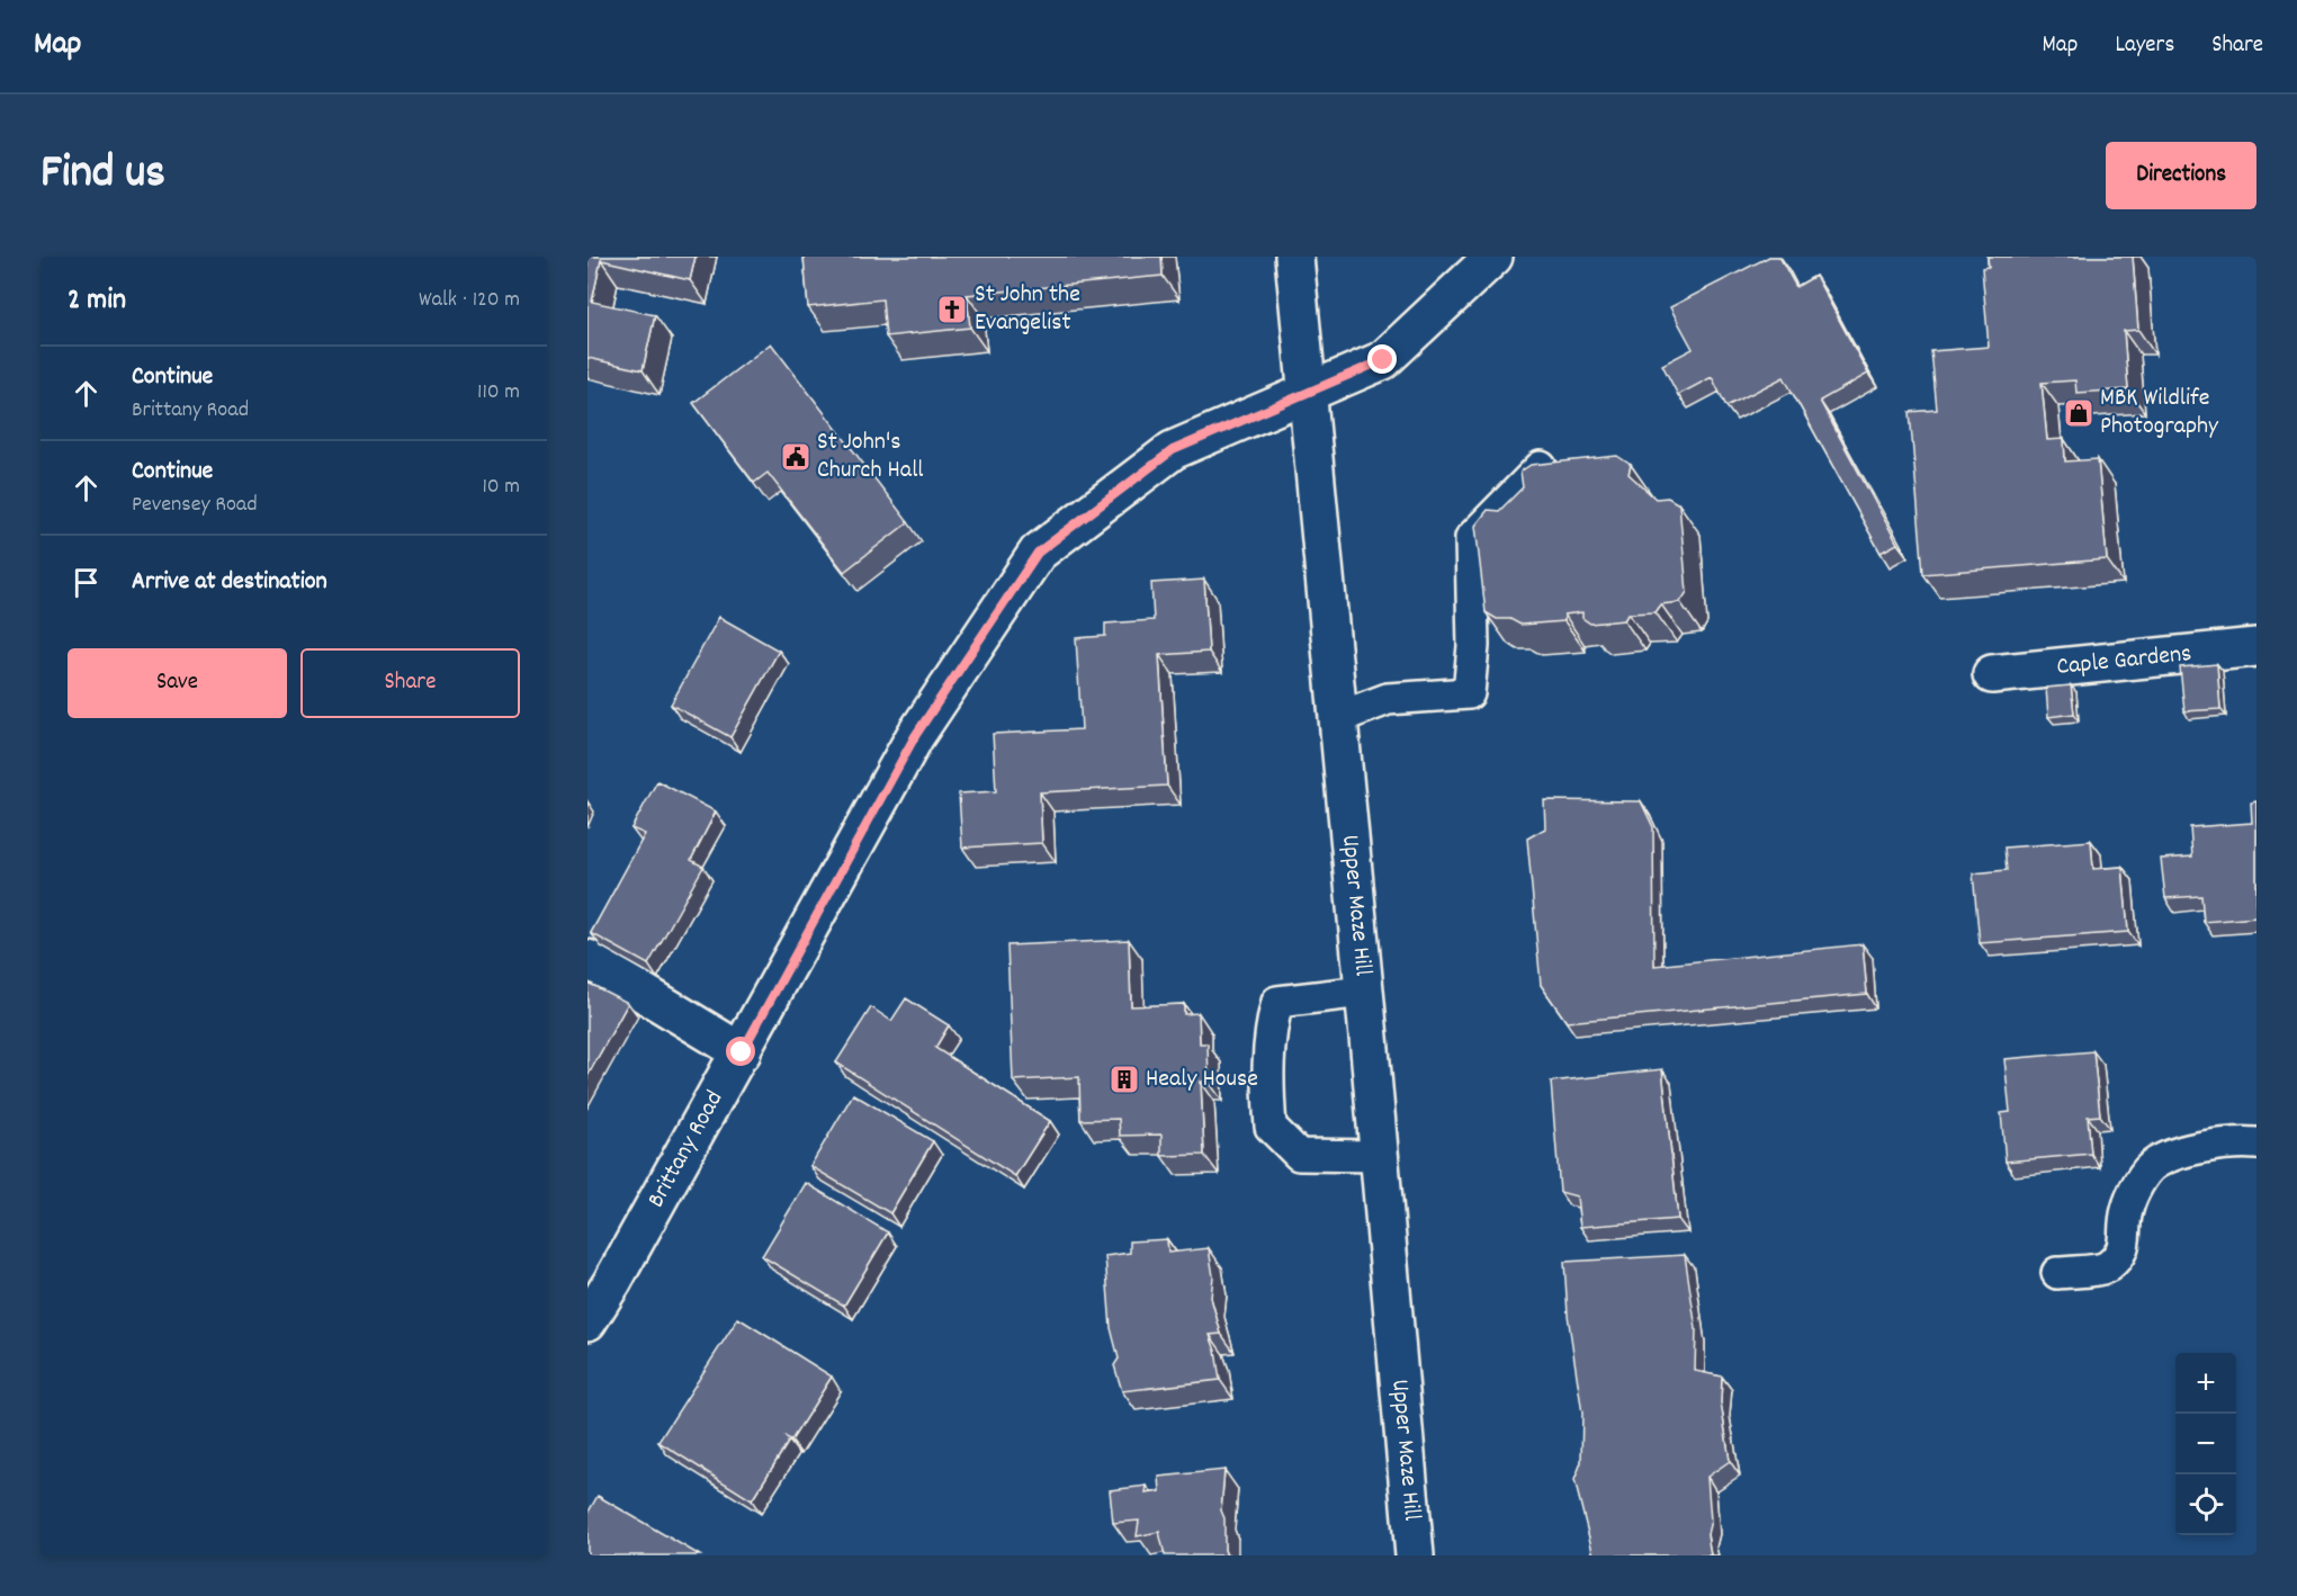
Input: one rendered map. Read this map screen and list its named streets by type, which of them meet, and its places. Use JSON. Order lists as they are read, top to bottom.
{
  "streets": {
    "street": ["Caple Gardens", "Upper Maze Hill", "Brittany Road"]
  },
  "crossings": [
    ["Upper Maze Hill", "Brittany Road"]
  ],
  "places": {
    "church": ["St John the Evangelist"],
    "shop": ["MBK Wildlife Photography"],
    "public building": ["St John's Church Hall"],
    "building": ["Healy House"]
  },
  "page": {
    "header": "Map",
    "nav": ["Map", "Layers", "Share"],
    "title": "Find us",
    "buttons": [
      "Directions",
      ["Save", "Share"]
    ],
    "heading": ["2 min", "Walk · 120 m"],
    "list": [
      ["Continue", "Brittany Road", "110 m"],
      ["Continue", "Pevensey Road", "10 m"],
      "Arrive at destination"
    ],
    "map_buttons": ["+", "−"]
  }
}
